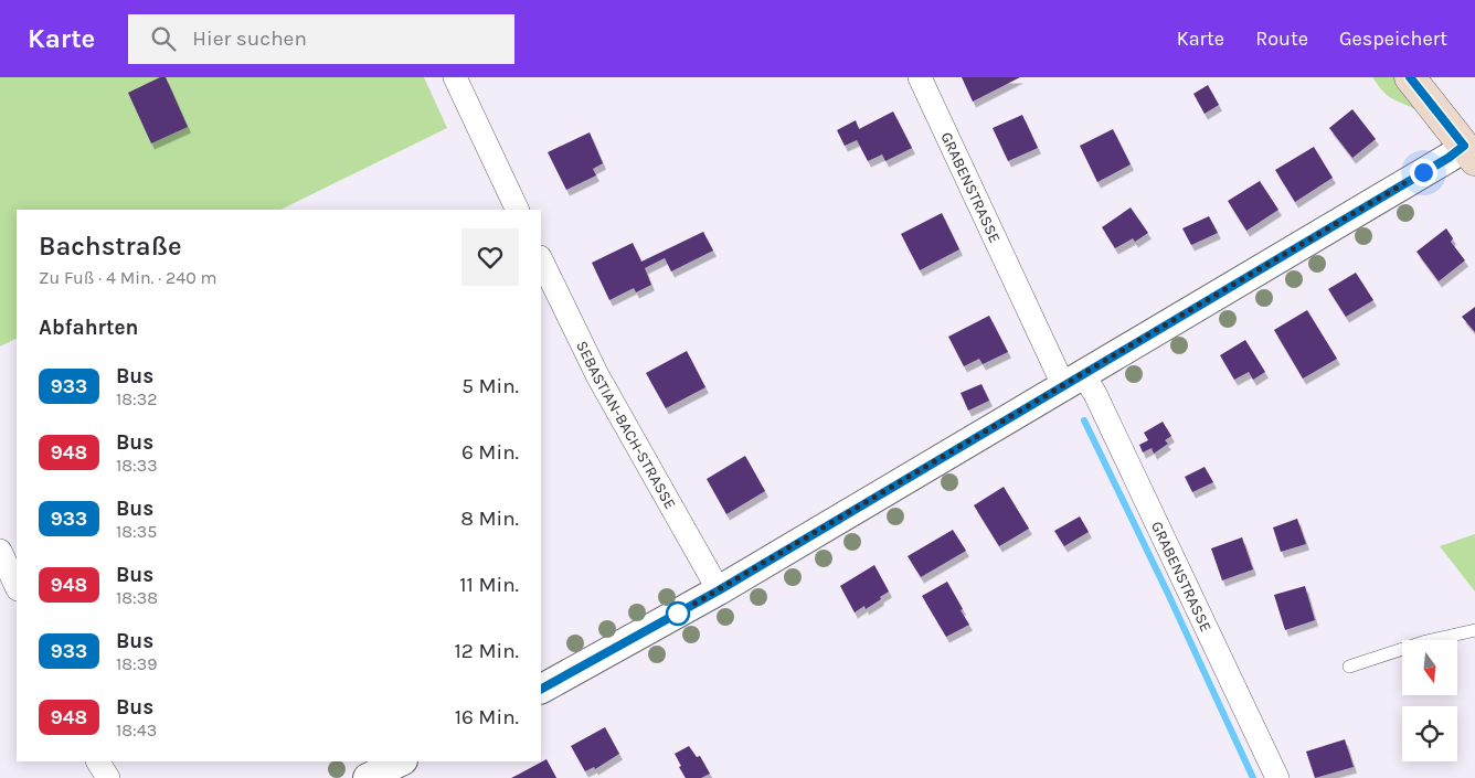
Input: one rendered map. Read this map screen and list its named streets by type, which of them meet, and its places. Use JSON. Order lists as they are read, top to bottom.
{
  "streets": {
    "street": ["GRABENSTRASSE", "SEBASTIAN-BACH-STRASSE"]
  },
  "lines": ["bus line 933"],
  "north": "bottom",
  "page": {
    "header": "Karte",
    "search": "Hier suchen",
    "nav": ["Karte", "Route", "Gespeichert"],
    "heading": [
      ["Bachstraße", "Zu Fuß · 4 Min. · 240 m"],
      "Abfahrten"
    ],
    "list": [
      {
        "mark": "933",
        "name": "Bus",
        "note": "18:32",
        "value": "5 Min."
      },
      {
        "mark": "948",
        "name": "Bus",
        "note": "18:33",
        "value": "6 Min."
      },
      {
        "mark": "933",
        "name": "Bus",
        "note": "18:35",
        "value": "8 Min."
      },
      {
        "mark": "948",
        "name": "Bus",
        "note": "18:38",
        "value": "11 Min."
      },
      {
        "mark": "933",
        "name": "Bus",
        "note": "18:39",
        "value": "12 Min."
      },
      {
        "mark": "948",
        "name": "Bus",
        "note": "18:43",
        "value": "16 Min."
      }
    ]
  }
}
